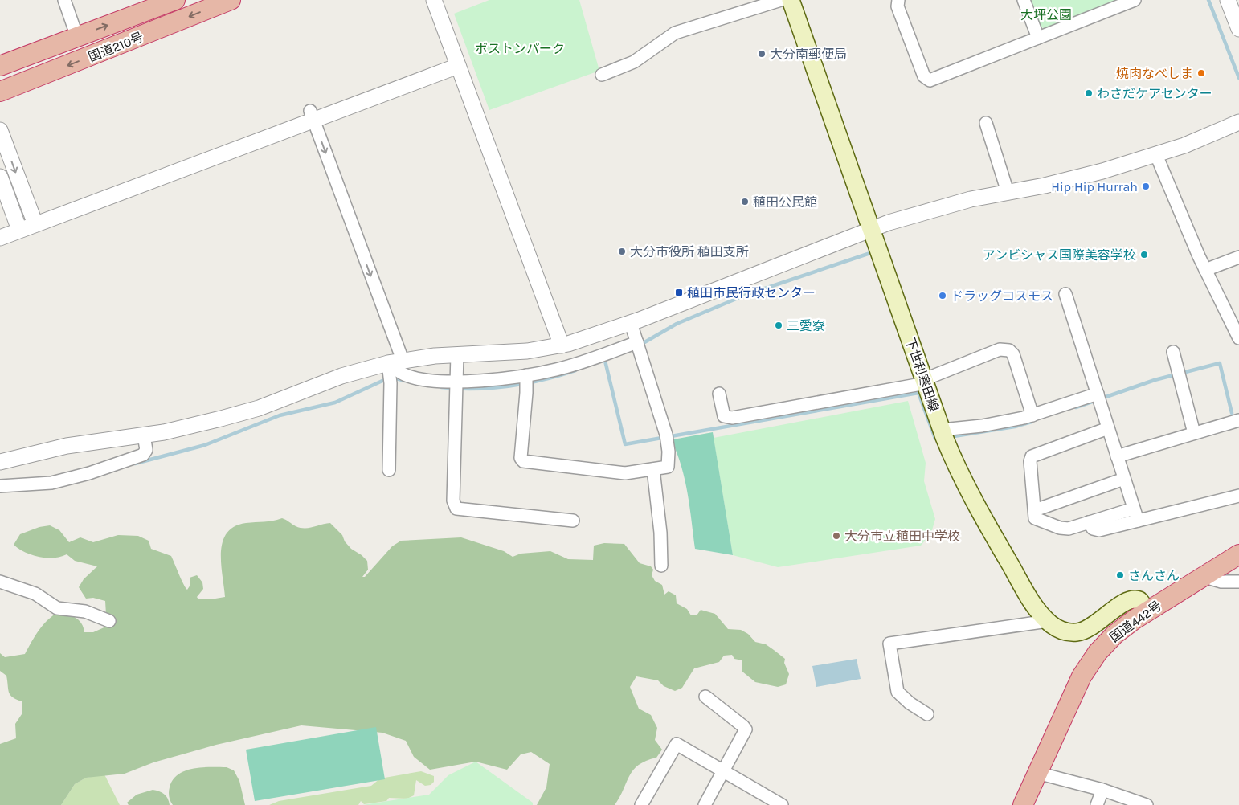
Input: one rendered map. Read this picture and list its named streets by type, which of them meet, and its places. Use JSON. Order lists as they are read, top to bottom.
{
  "streets": {
    "highway": ["国道210号", "国道442号"],
    "main road": ["下世利寒田線"]
  },
  "crossings": [
    ["下世利寒田線", "国道442号"]
  ],
  "parks": ["大坪公園", "ボストンパーク"],
  "places": {
    "other": [
      "大分南郵便局",
      "焼肉なべしま",
      "わさだケアセンター",
      "Hip Hip Hurrah",
      "稙田公民館",
      "大分市役所 稙田支所",
      "アンビシャス国際美容学校",
      "ドラッグコスモス",
      "三愛寮",
      "大分市立稙田中学校",
      "さんさん"
    ],
    "transit": ["稙田市民行政センター"]
  }
}
